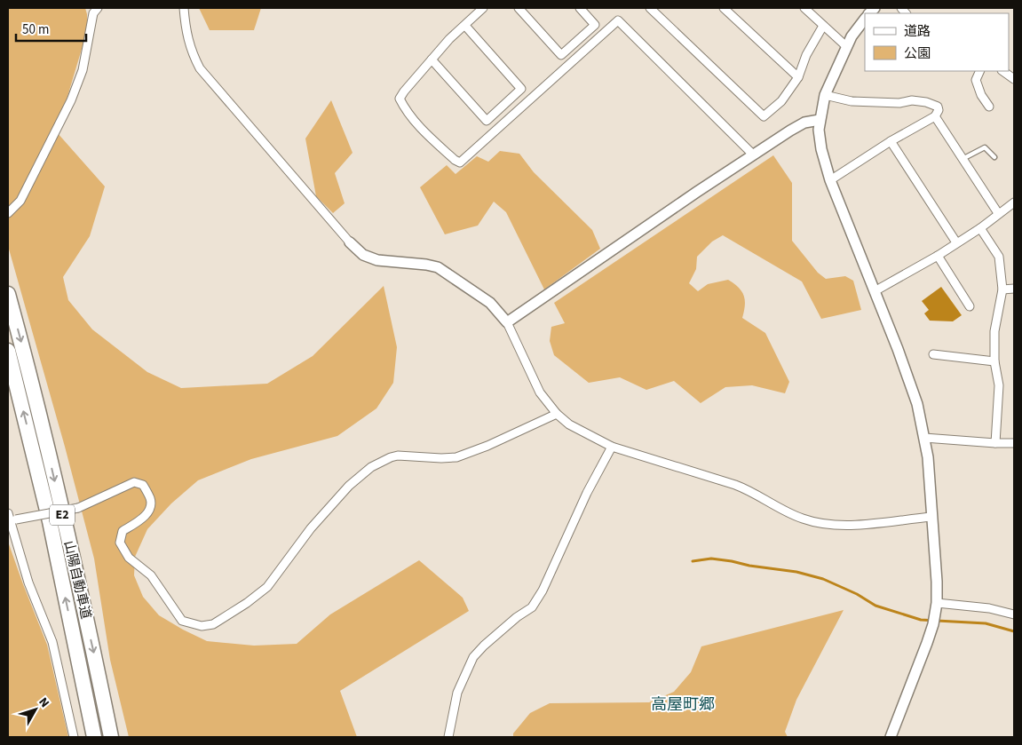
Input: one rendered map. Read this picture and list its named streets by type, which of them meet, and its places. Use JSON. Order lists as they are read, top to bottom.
{
  "streets": {
    "highway": ["E2", "山陽自動車道"]
  },
  "districts": ["高屋町郷"],
  "legend": ["道路", "公園"],
  "scale_bar": "50 m",
  "north": "top right"
}
